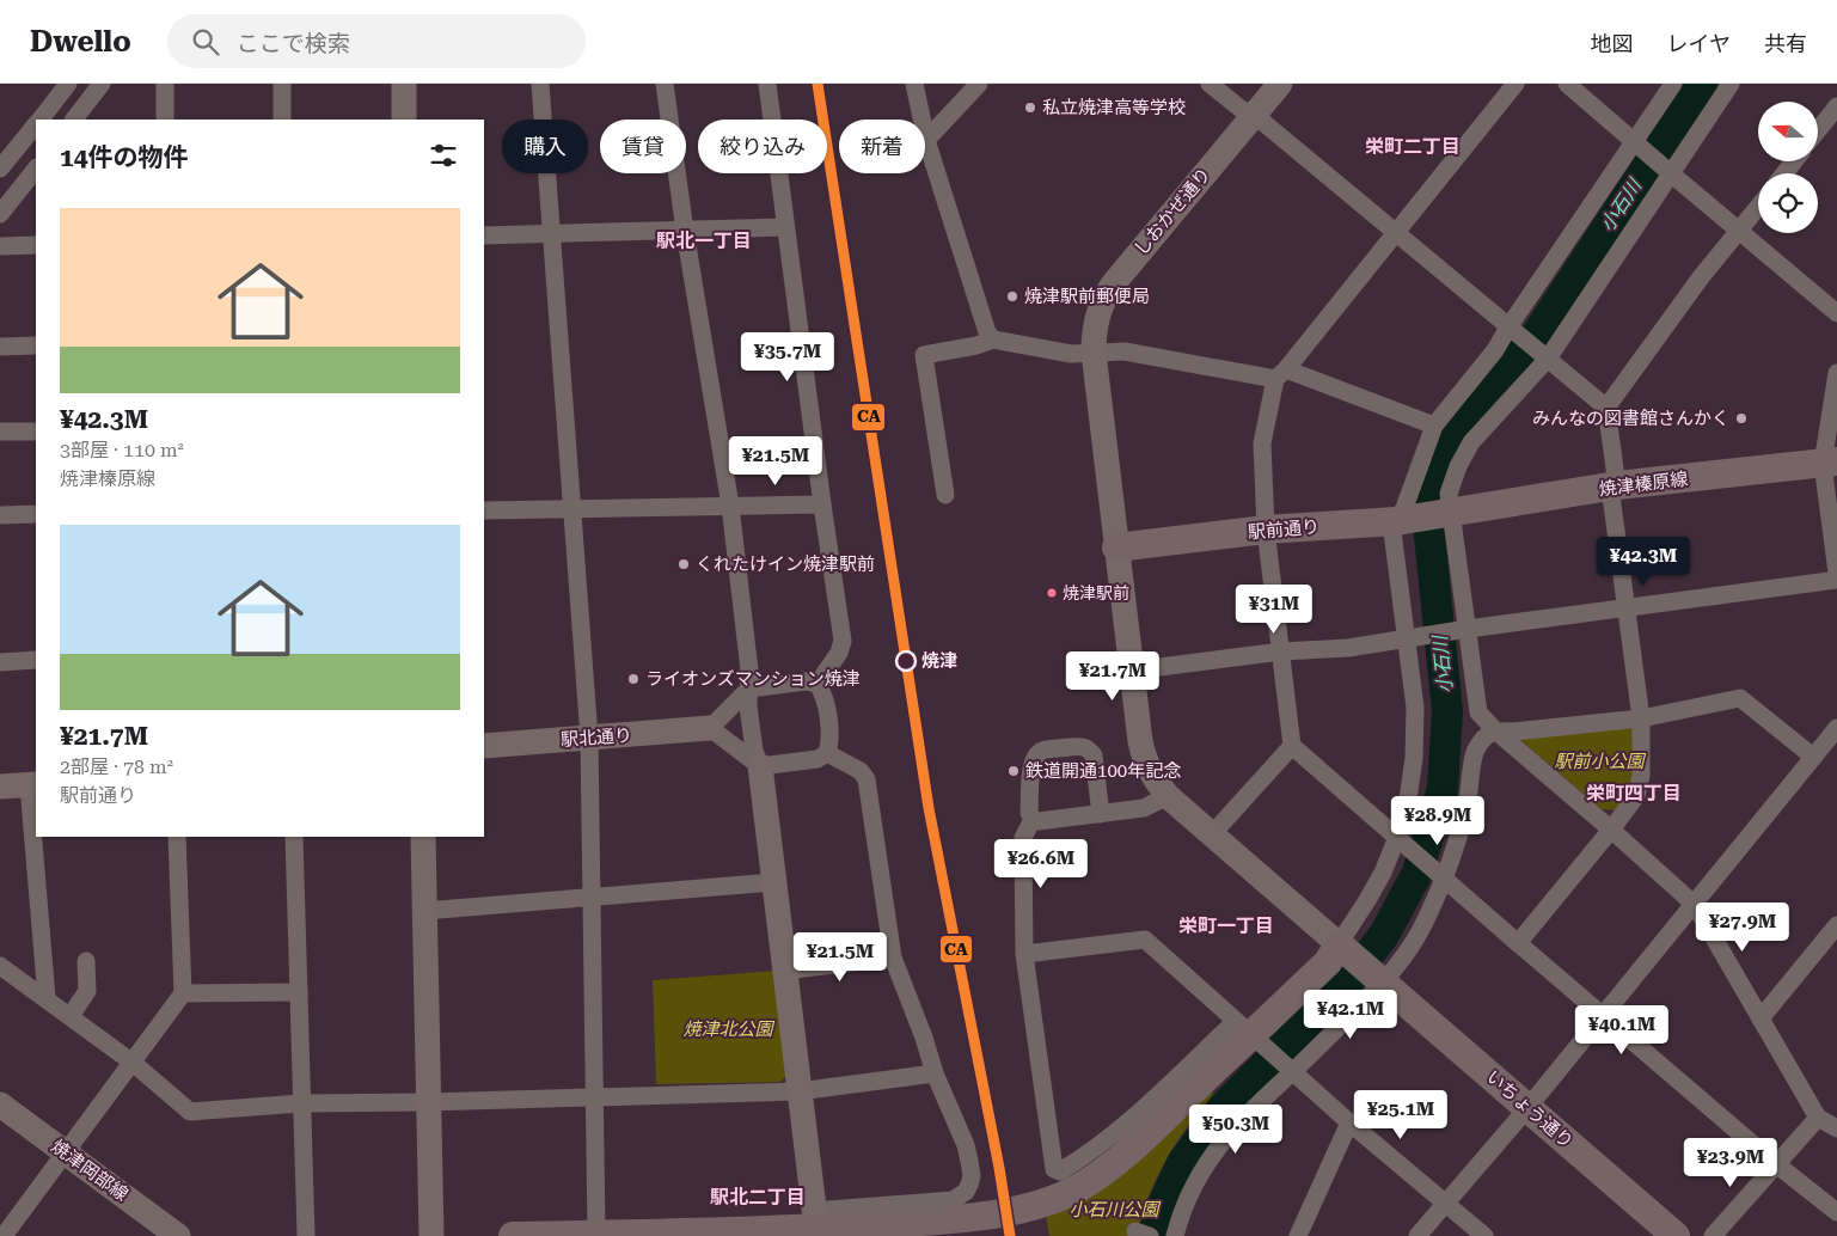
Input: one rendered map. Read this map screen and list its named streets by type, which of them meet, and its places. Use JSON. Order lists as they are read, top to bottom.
{
  "streets": {
    "main road": ["焼津榛原線", "駅前通り", "いちょう通り"],
    "street": ["しおかぜ通り", "駅北通り", "焼津岡部線"]
  },
  "crossings": [
    ["しおかぜ通り", "駅前通り"],
    ["しおかぜ通り", "いちょう通り"],
    ["焼津榛原線", "駅前通り"]
  ],
  "districts": [
    "栄町二丁目",
    "駅北一丁目",
    "栄町四丁目",
    "栄町一丁目",
    "駅北二丁目"
  ],
  "water": ["小石川"],
  "parks": ["駅前小公園", "焼津北公園", "小石川公園"],
  "places": [
    "私立焼津高等学校",
    "焼津駅前郵便局",
    "みんなの図書館さんかく",
    "くれたけイン焼津駅前",
    "焼津駅前",
    "焼津",
    "ライオンズマンション焼津",
    "鉄道開通100年記念"
  ],
  "lines": ["transit line CA"],
  "north": "left",
  "page": {
    "header": "Dwello",
    "search": "ここで検索",
    "nav": ["地図", "レイヤ", "共有"],
    "chip": [
      "購入",
      "賃貸",
      "絞り込み",
      "新着"
    ],
    "heading": "14件の物件",
    "list": [
      {
        "name": "¥42.3M",
        "note": "3部屋 · 110 m² · 焼津榛原線"
      },
      {
        "name": "¥21.7M",
        "note": "2部屋 · 78 m² · 駅前通り"
      }
    ],
    "price": [
      "¥35.7M",
      "¥21.5M",
      "¥42.3M",
      "¥31M",
      "¥21.7M",
      "¥28.9M",
      "¥26.6M",
      "¥27.9M",
      "¥21.5M",
      "¥42.1M",
      "¥40.1M",
      "¥25.1M",
      "¥50.3M",
      "¥23.9M"
    ]
  }
}
